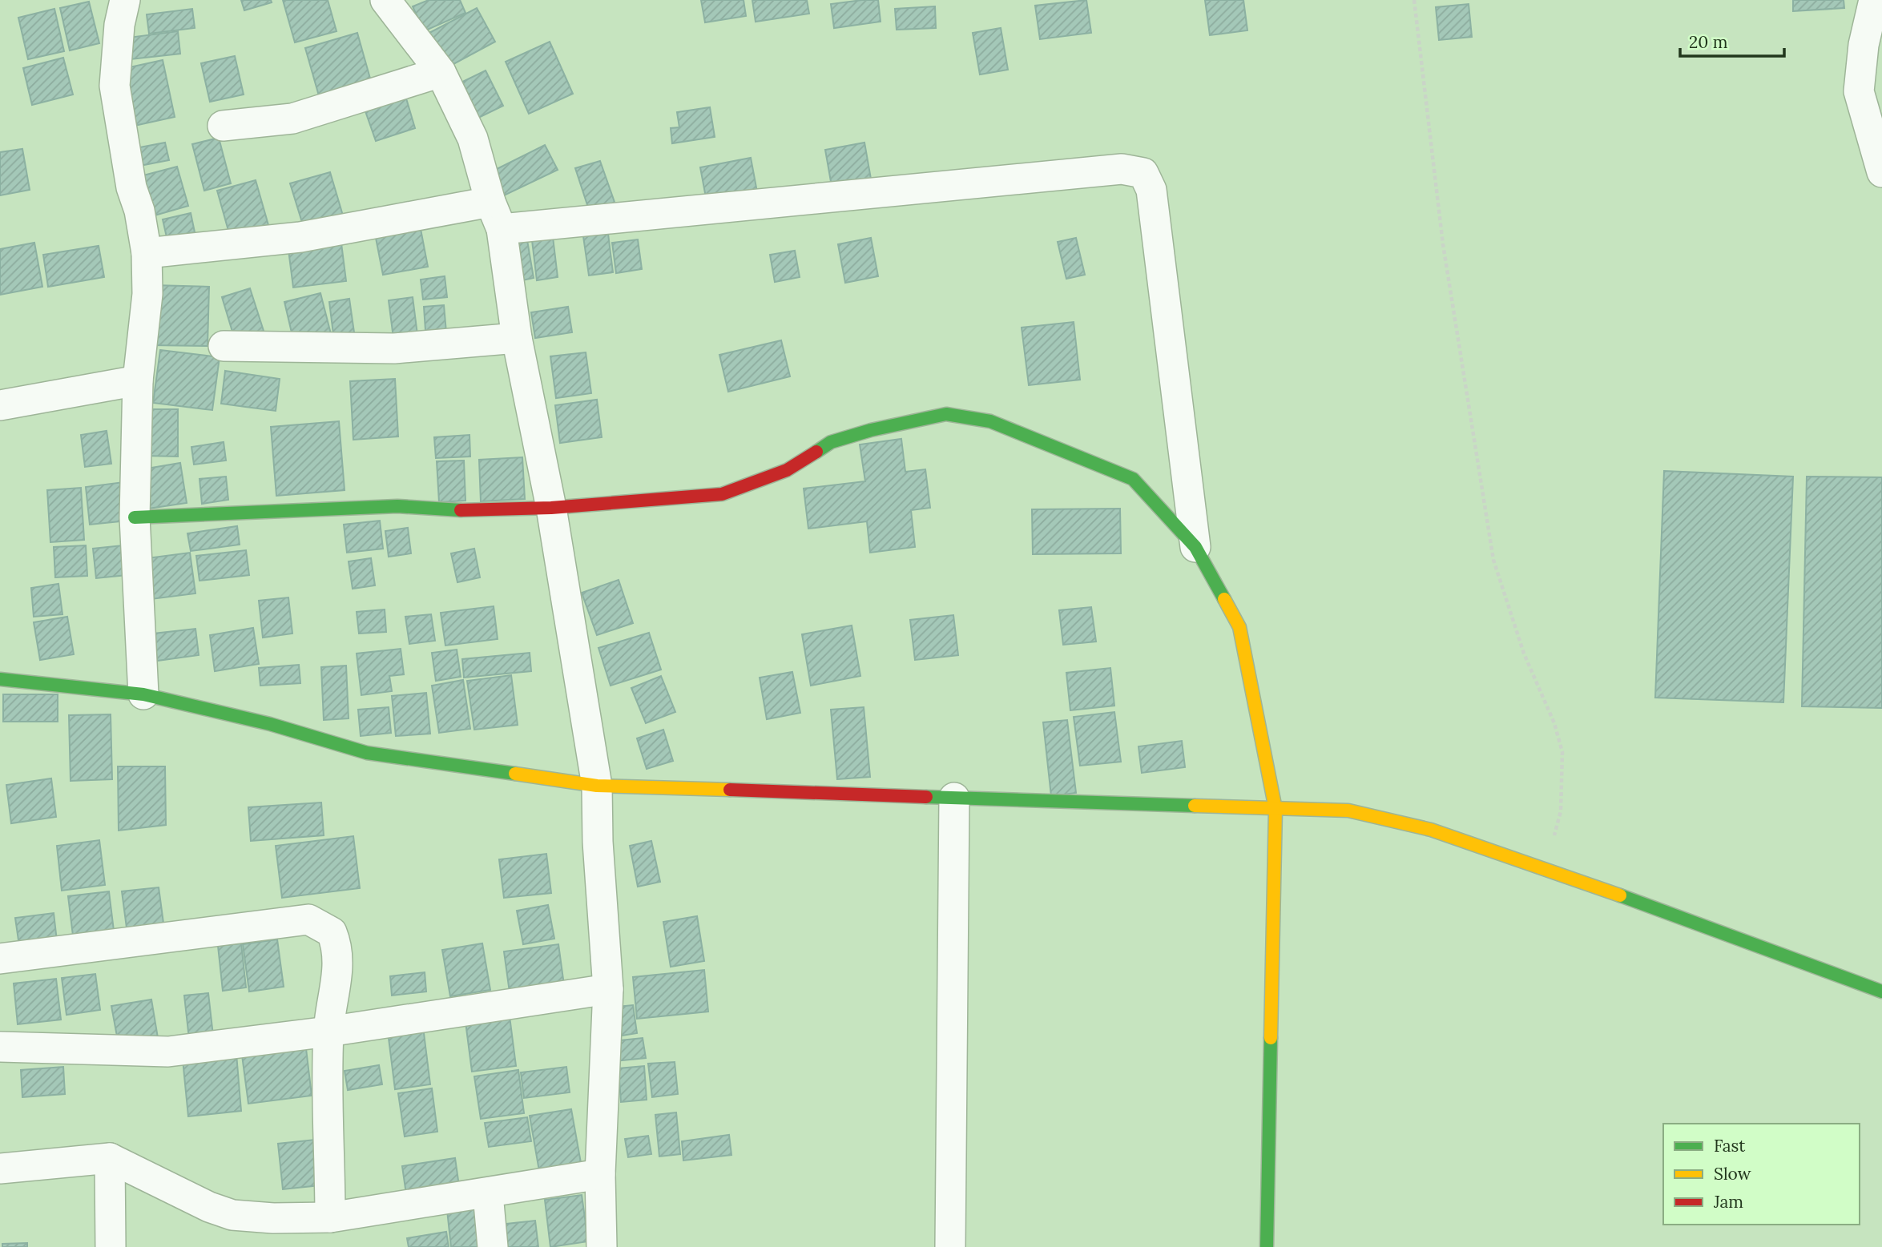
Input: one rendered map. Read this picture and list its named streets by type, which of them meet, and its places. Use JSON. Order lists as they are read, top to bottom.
{
  "legend": ["Fast", "Slow", "Jam"],
  "scale_bar": "20 m"
}
